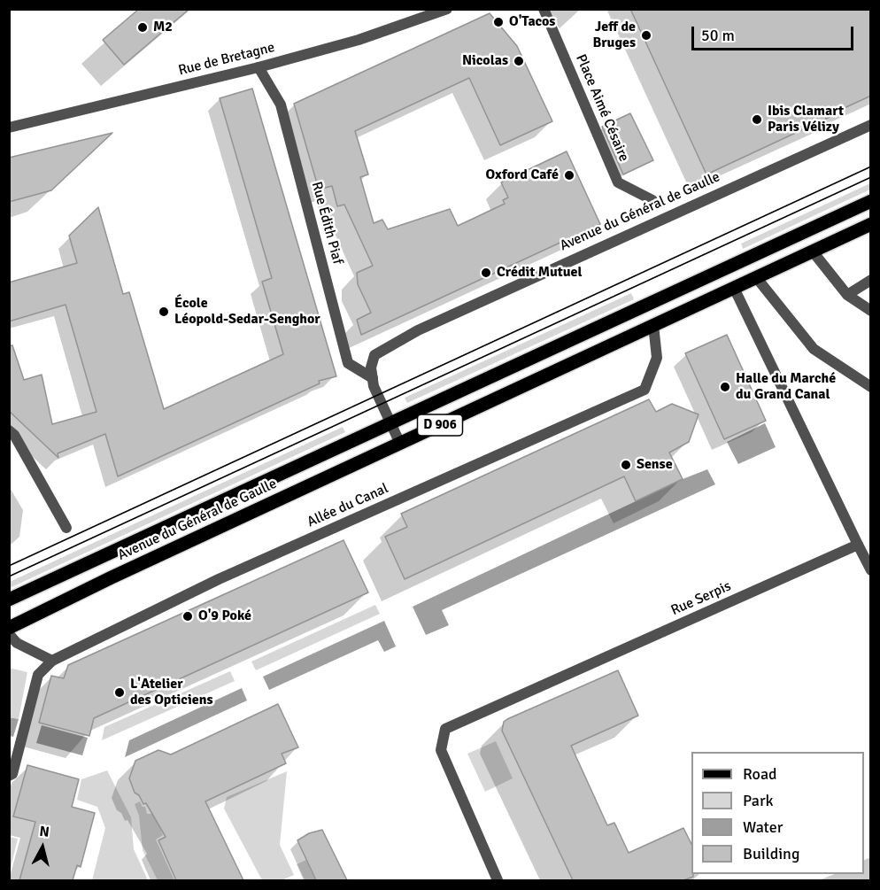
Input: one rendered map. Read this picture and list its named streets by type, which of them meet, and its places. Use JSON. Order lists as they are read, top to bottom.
{
  "streets": {
    "main road": ["Avenue du Général de Gaulle", "D 906"],
    "street": [
      "Rue de Bretagne",
      "Place Aimé Césaire",
      "Rue Édith Piaf",
      "Allée du Canal",
      "Rue Serpis"
    ]
  },
  "crossings": [
    ["Rue de Bretagne", "Rue Édith Piaf"],
    ["Avenue du Général de Gaulle", "Rue Édith Piaf"],
    ["Avenue du Général de Gaulle", "Allée du Canal"]
  ],
  "places": [
    "O'Tacos",
    "M2",
    "Jeff de Bruges",
    "Nicolas",
    "Ibis Clamart Paris Vélizy",
    "Oxford Café",
    "Crédit Mutuel",
    "École Léopold-Sedar-Senghor",
    "Halle du Marché du Grand Canal",
    "Sense",
    "O'9 Poké",
    "L'Atelier des Opticiens"
  ],
  "legend": [
    "Road",
    "Park",
    "Water",
    "Building"
  ],
  "scale_bar": "50 m",
  "north": "top"
}
